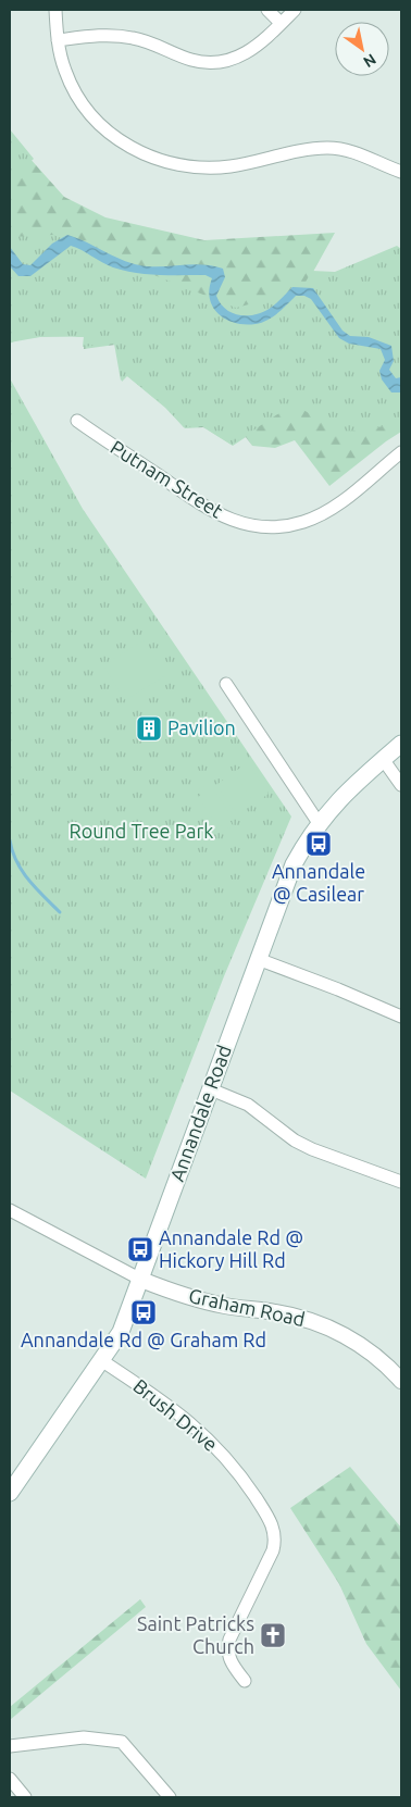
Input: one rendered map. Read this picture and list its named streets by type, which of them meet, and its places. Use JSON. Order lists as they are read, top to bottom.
{
  "streets": {
    "main road": ["Annandale Road"],
    "street": ["Putnam Street", "Graham Road", "Brush Drive"]
  },
  "crossings": [
    ["Annandale Road", "Graham Road"],
    ["Annandale Road", "Brush Drive"]
  ],
  "parks": ["Round Tree Park"],
  "places": {
    "building": ["Pavilion"],
    "bus stop": ["Annandale @ Casilear", "Annandale Rd @ Hickory Hill Rd", "Annandale Rd @ Graham Rd"],
    "church": ["Saint Patricks Church"]
  },
  "north": "bottom right"
}
